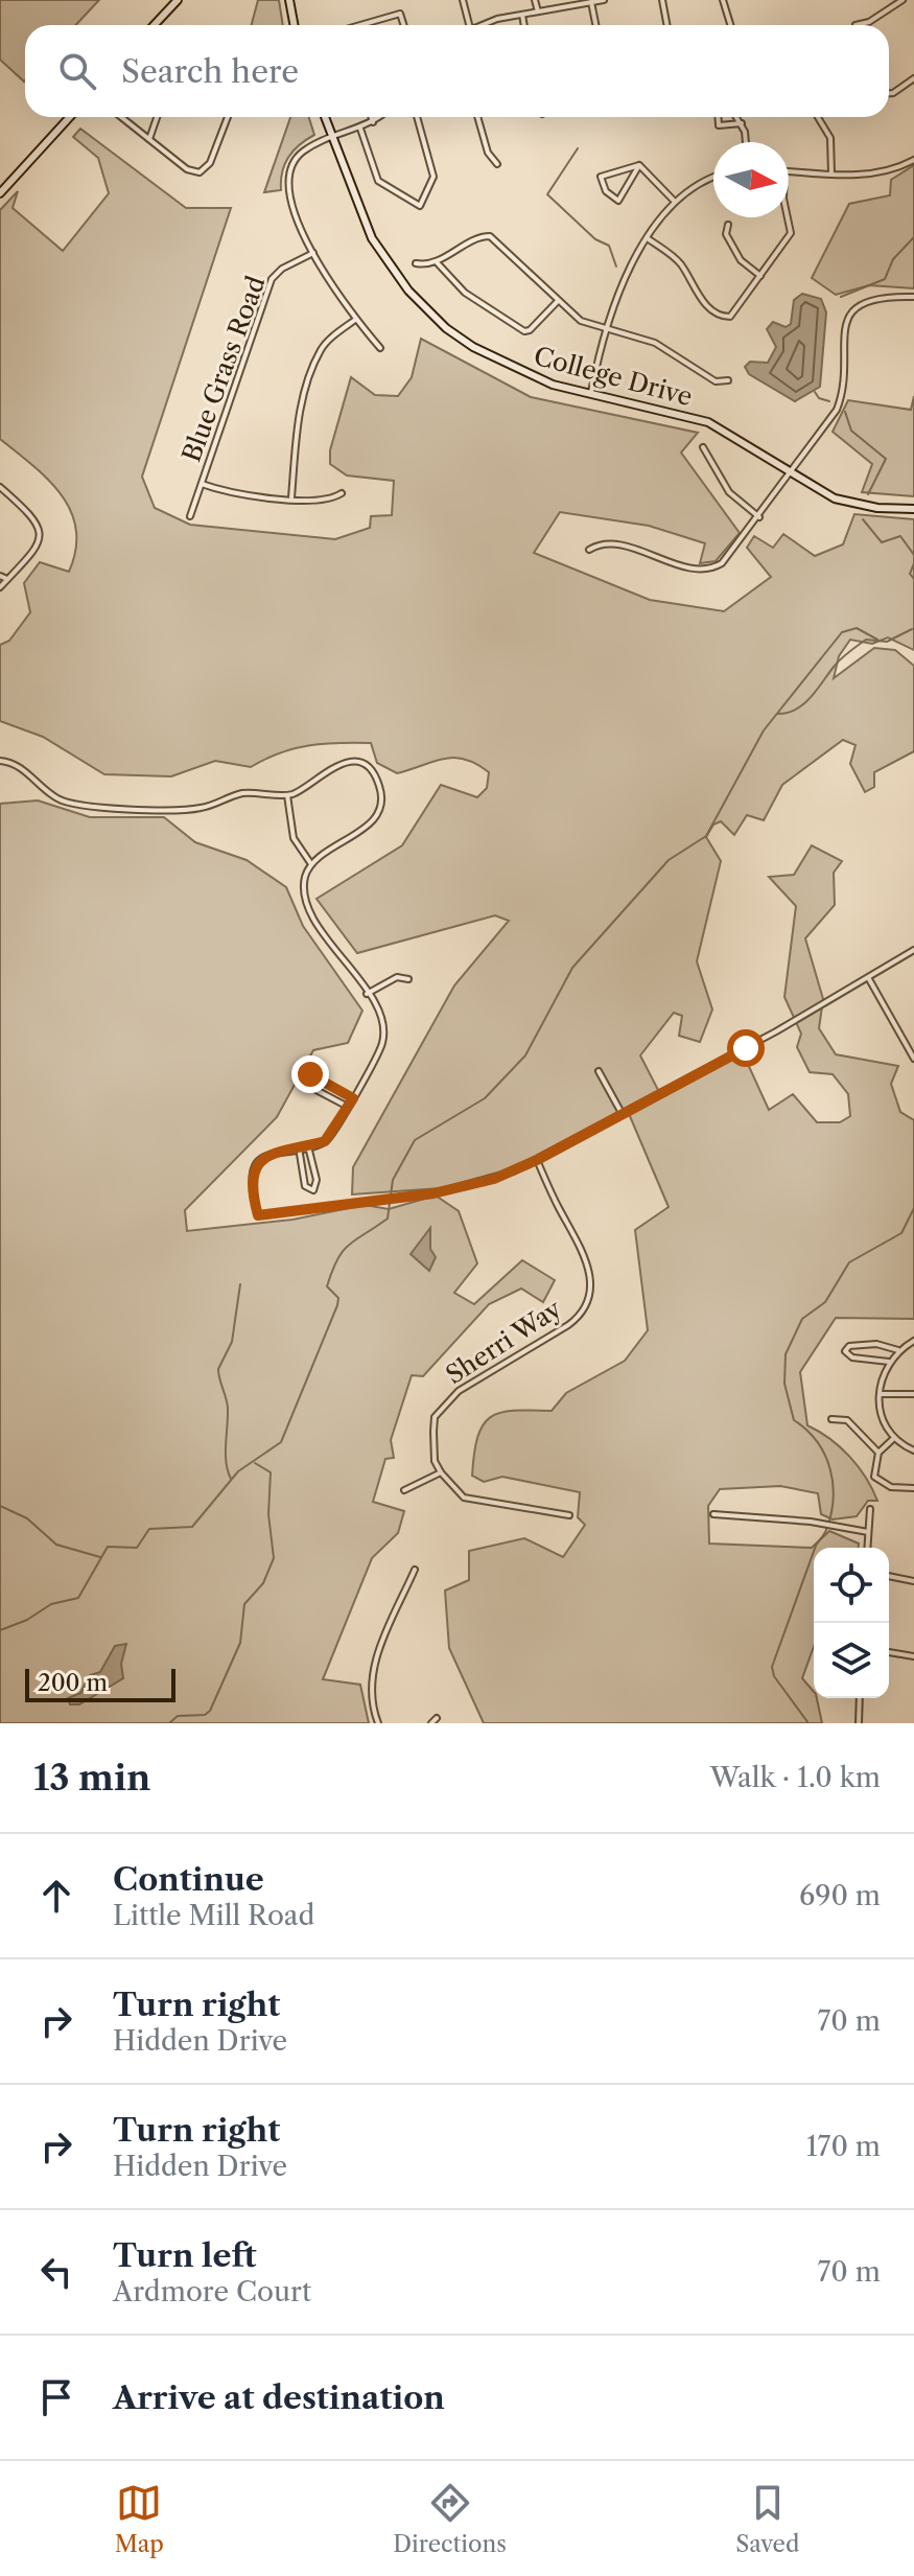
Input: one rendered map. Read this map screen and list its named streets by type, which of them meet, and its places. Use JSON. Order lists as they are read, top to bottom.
{
  "streets": {
    "main road": ["College Drive"],
    "street": ["Blue Grass Road", "Sherri Way"]
  },
  "scale_bar": "200 m",
  "north": "right",
  "page": {
    "search": "Search here",
    "scale": "200 m",
    "heading": ["13 min", "Walk · 1.0 km"],
    "list": [
      ["Continue", "Little Mill Road", "690 m"],
      ["Turn right", "Hidden Drive", "70 m"],
      ["Turn right", "Hidden Drive", "170 m"],
      ["Turn left", "Ardmore Court", "70 m"],
      "Arrive at destination"
    ],
    "nav": ["Map", "Directions", "Saved"]
  }
}
